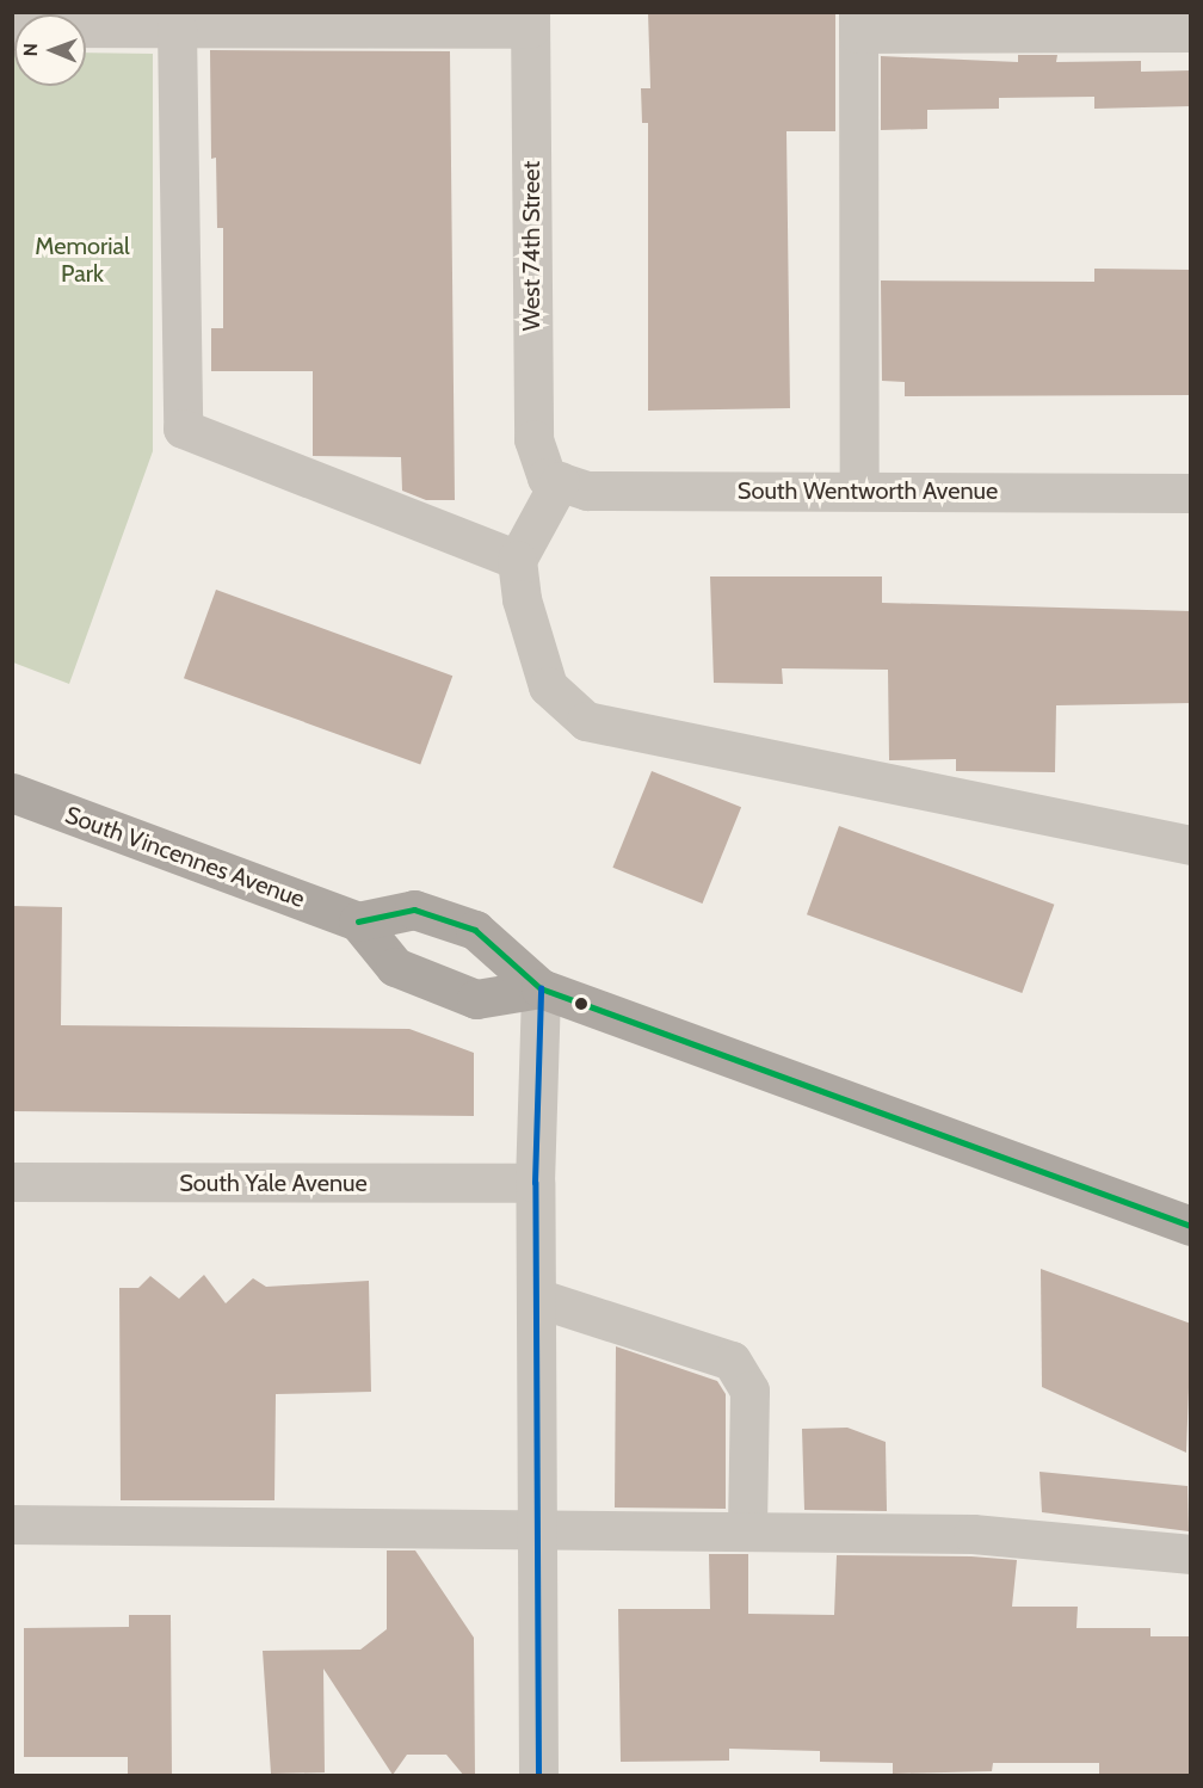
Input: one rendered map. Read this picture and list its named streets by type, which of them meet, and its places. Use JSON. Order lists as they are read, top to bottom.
{
  "streets": {
    "main road": ["South Vincennes Avenue"],
    "street": ["West 74th Street", "South Wentworth Avenue", "South Yale Avenue"]
  },
  "crossings": [
    ["West 74th Street", "South Wentworth Avenue"]
  ],
  "parks": ["Memorial Park"],
  "north": "left"
}
